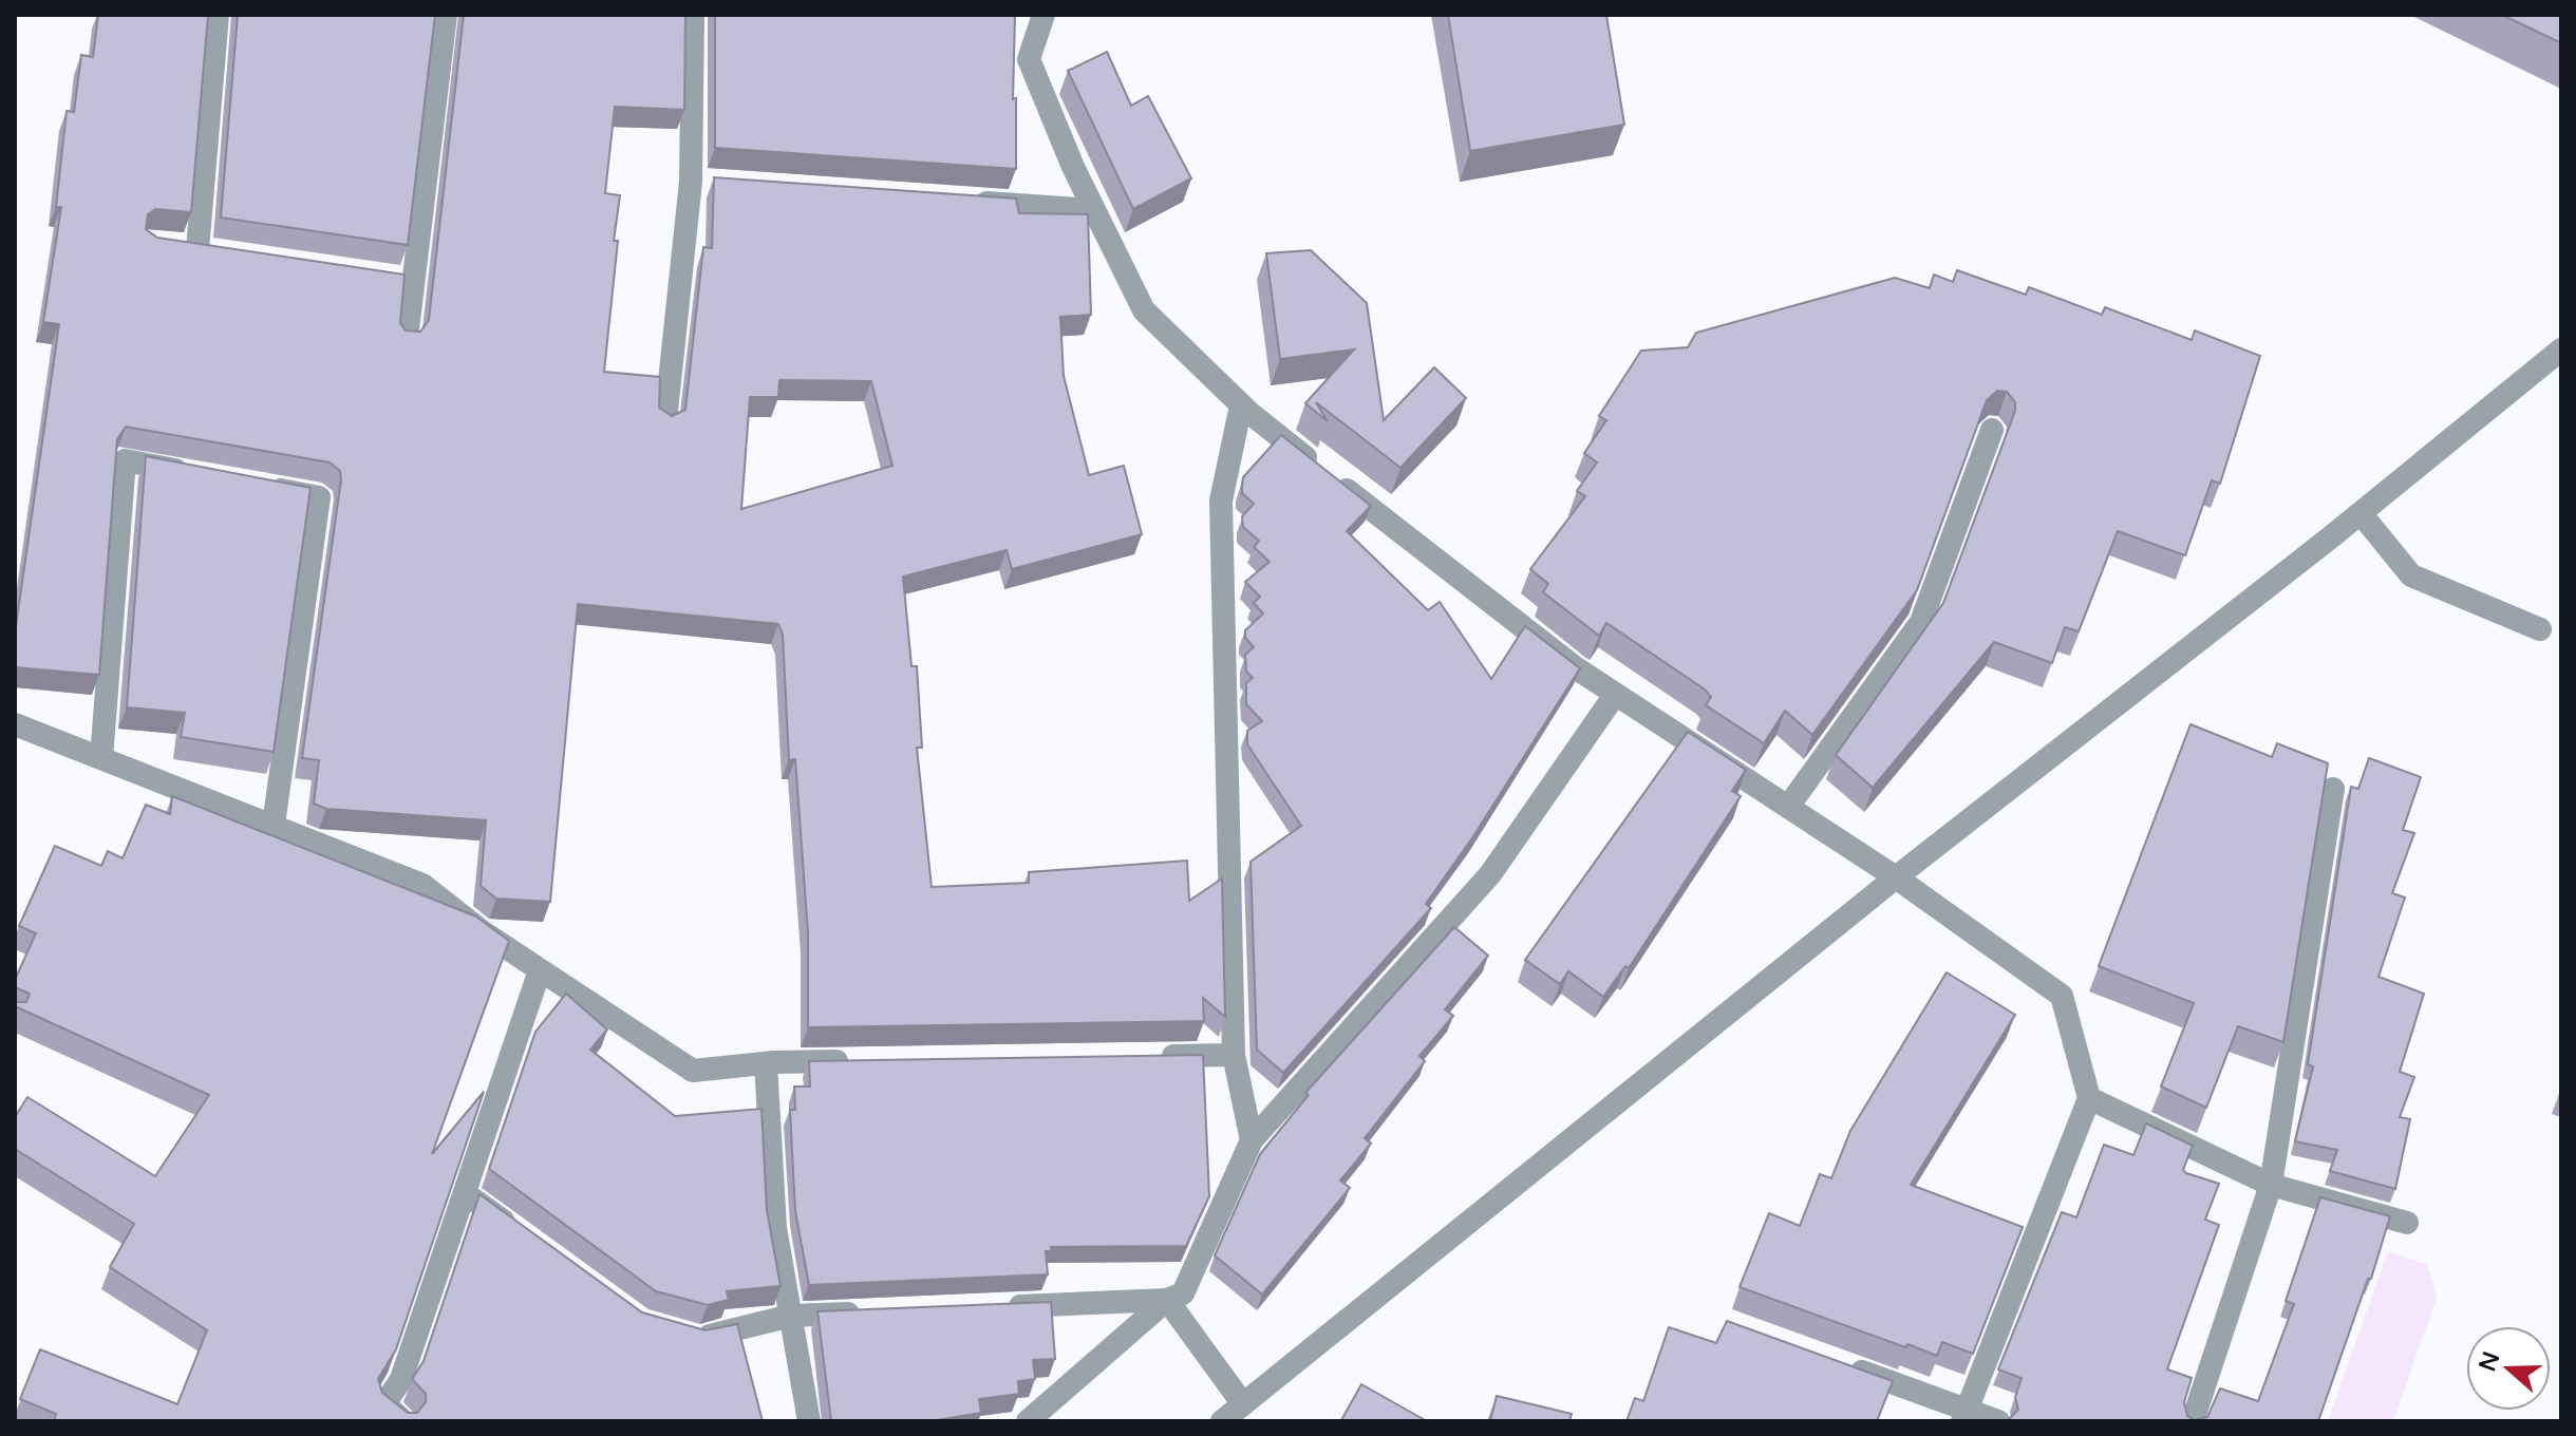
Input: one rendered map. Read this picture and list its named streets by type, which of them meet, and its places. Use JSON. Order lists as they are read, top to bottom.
{
  "north": "left"
}
